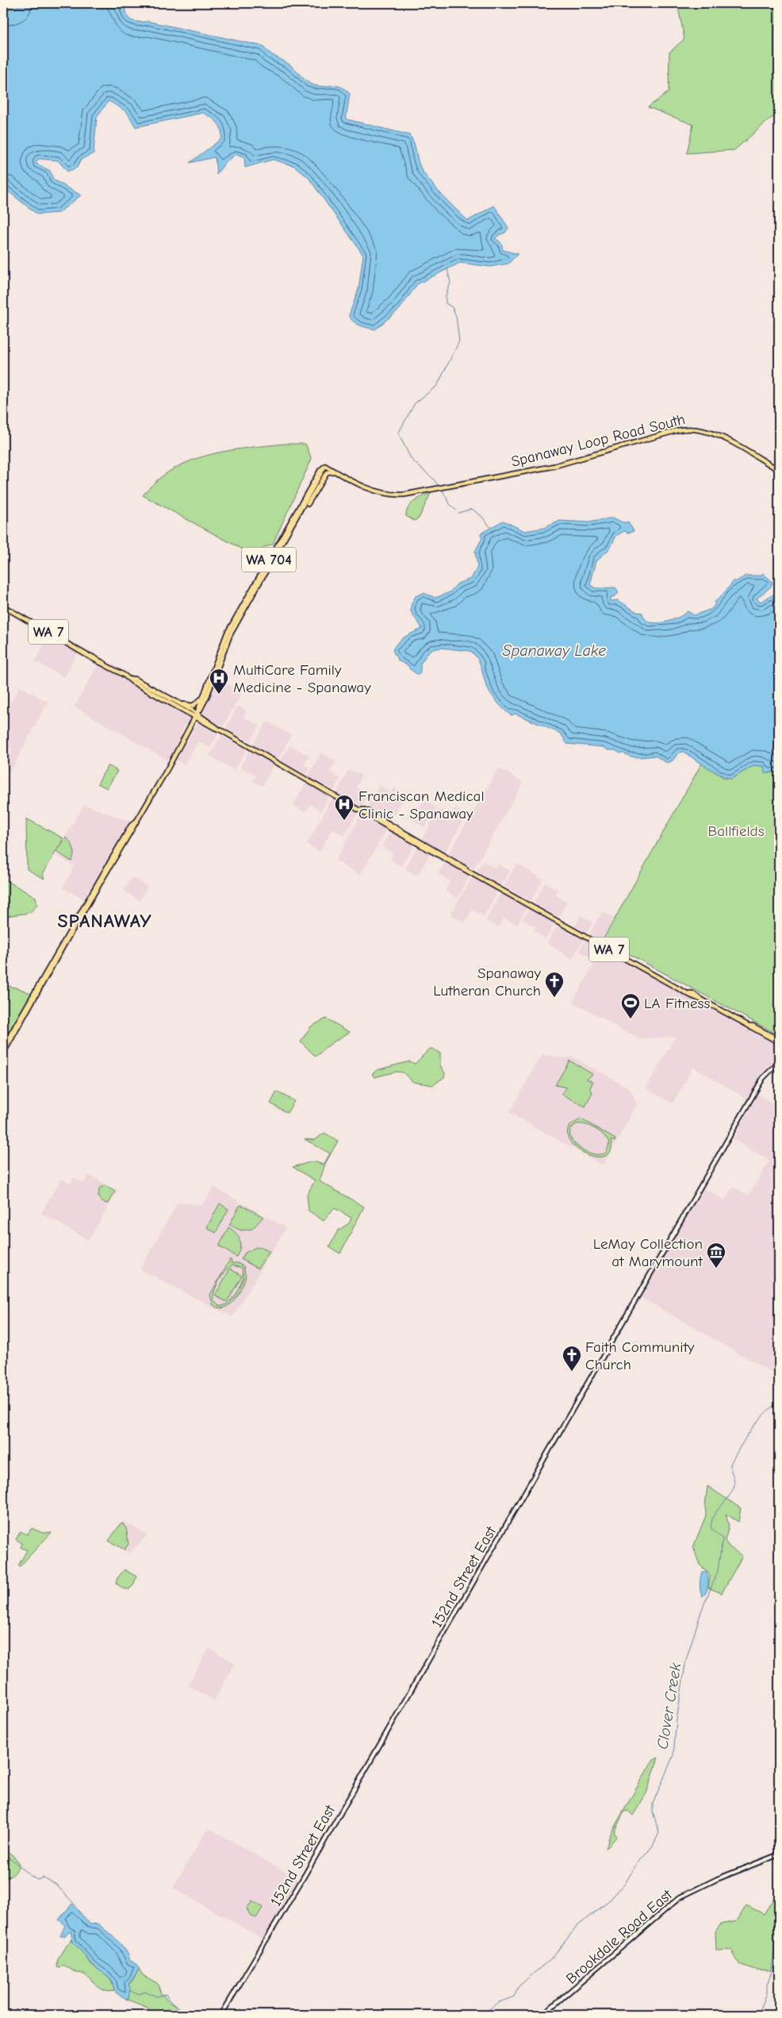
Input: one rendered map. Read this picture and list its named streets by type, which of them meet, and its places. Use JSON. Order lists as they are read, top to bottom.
{
  "streets": {
    "main road": [
      "Spanaway Loop Road South",
      "WA 704",
      "WA 7",
      "152nd Street East",
      "Brookdale Road East"
    ]
  },
  "crossings": [
    ["Spanaway Loop Road South", "WA 704"],
    ["WA 704", "WA 7"]
  ],
  "districts": ["SPANAWAY"],
  "water": ["Spanaway Lake", "Clover Creek"],
  "parks": ["Ballfields"],
  "places": {
    "hospital": ["MultiCare Family Medicine - Spanaway", "Franciscan Medical Clinic - Spanaway"],
    "church": ["Spanaway Lutheran Church", "Faith Community Church"],
    "sports": ["LA Fitness"],
    "museum": ["LeMay Collection at Marymount"]
  }
}
